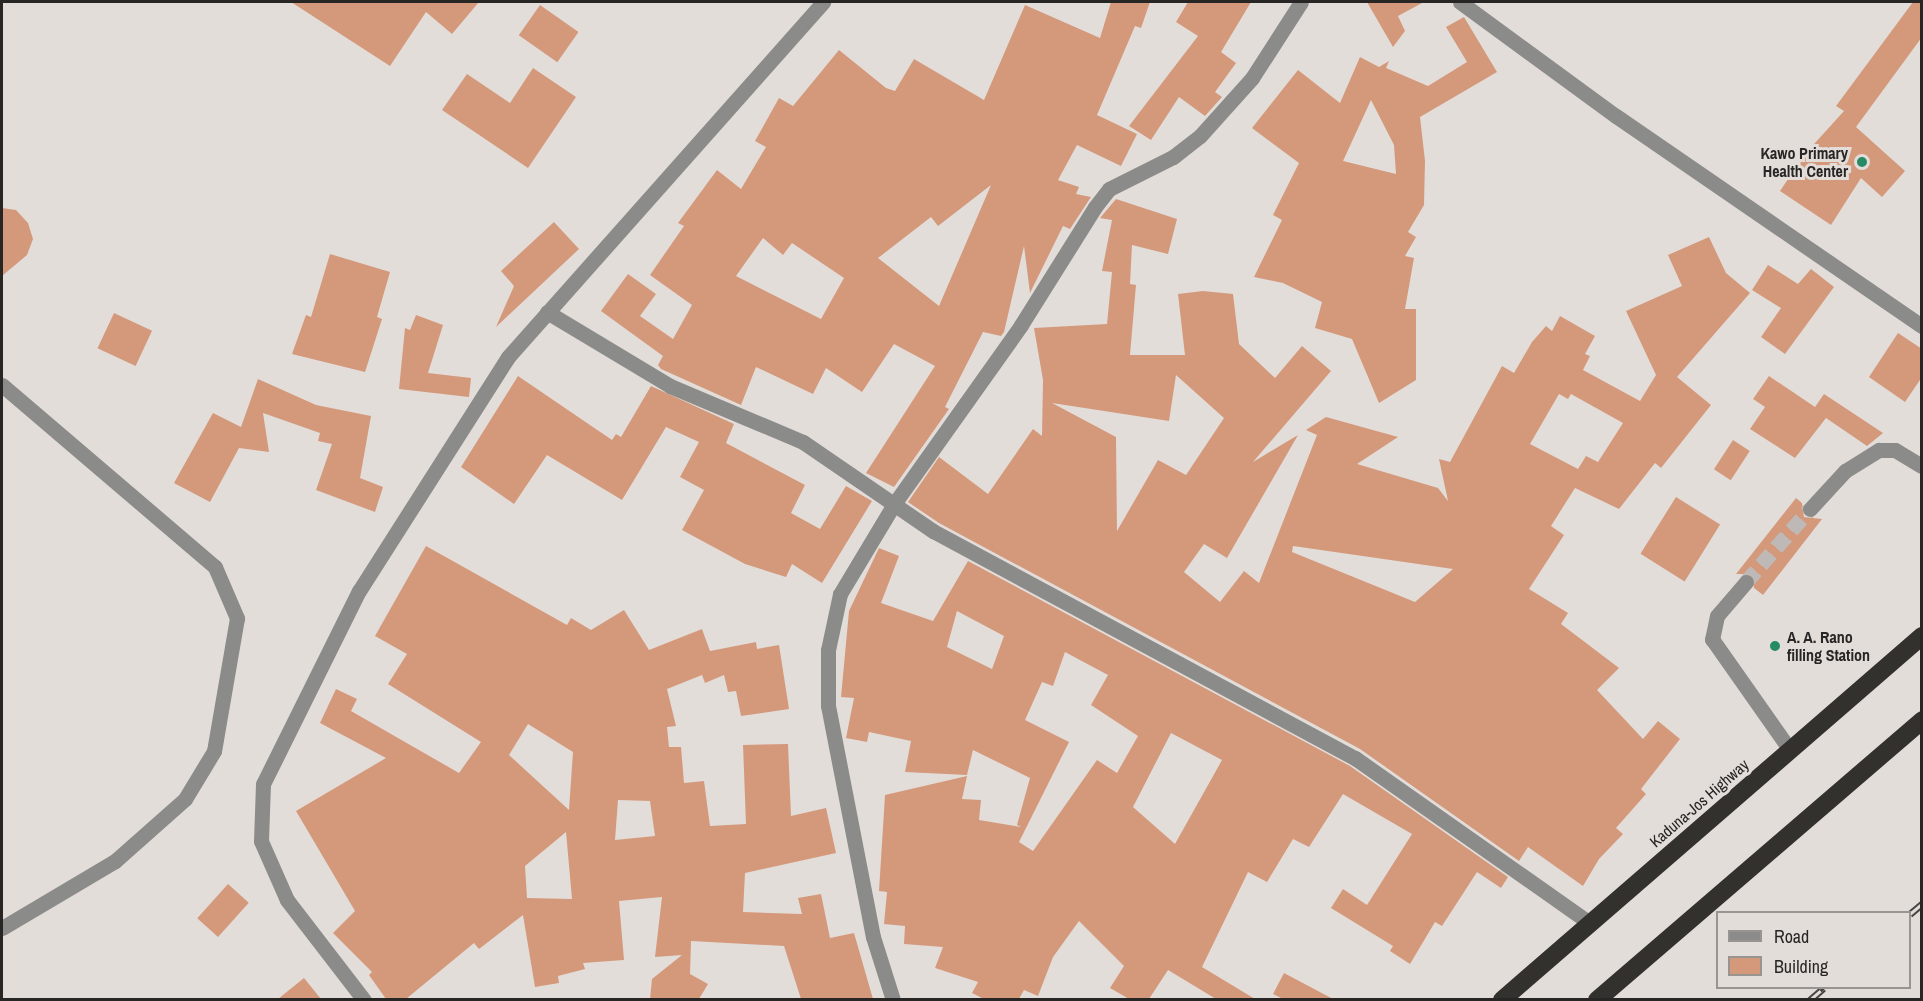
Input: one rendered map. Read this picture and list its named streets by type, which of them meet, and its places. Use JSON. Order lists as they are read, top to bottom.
{
  "streets": {
    "highway": ["Kaduna-Jos Highway"]
  },
  "places": ["Kawo Primary Health Center", "A. A. Rano filling Station"],
  "legend": ["Road", "Building"]
}
